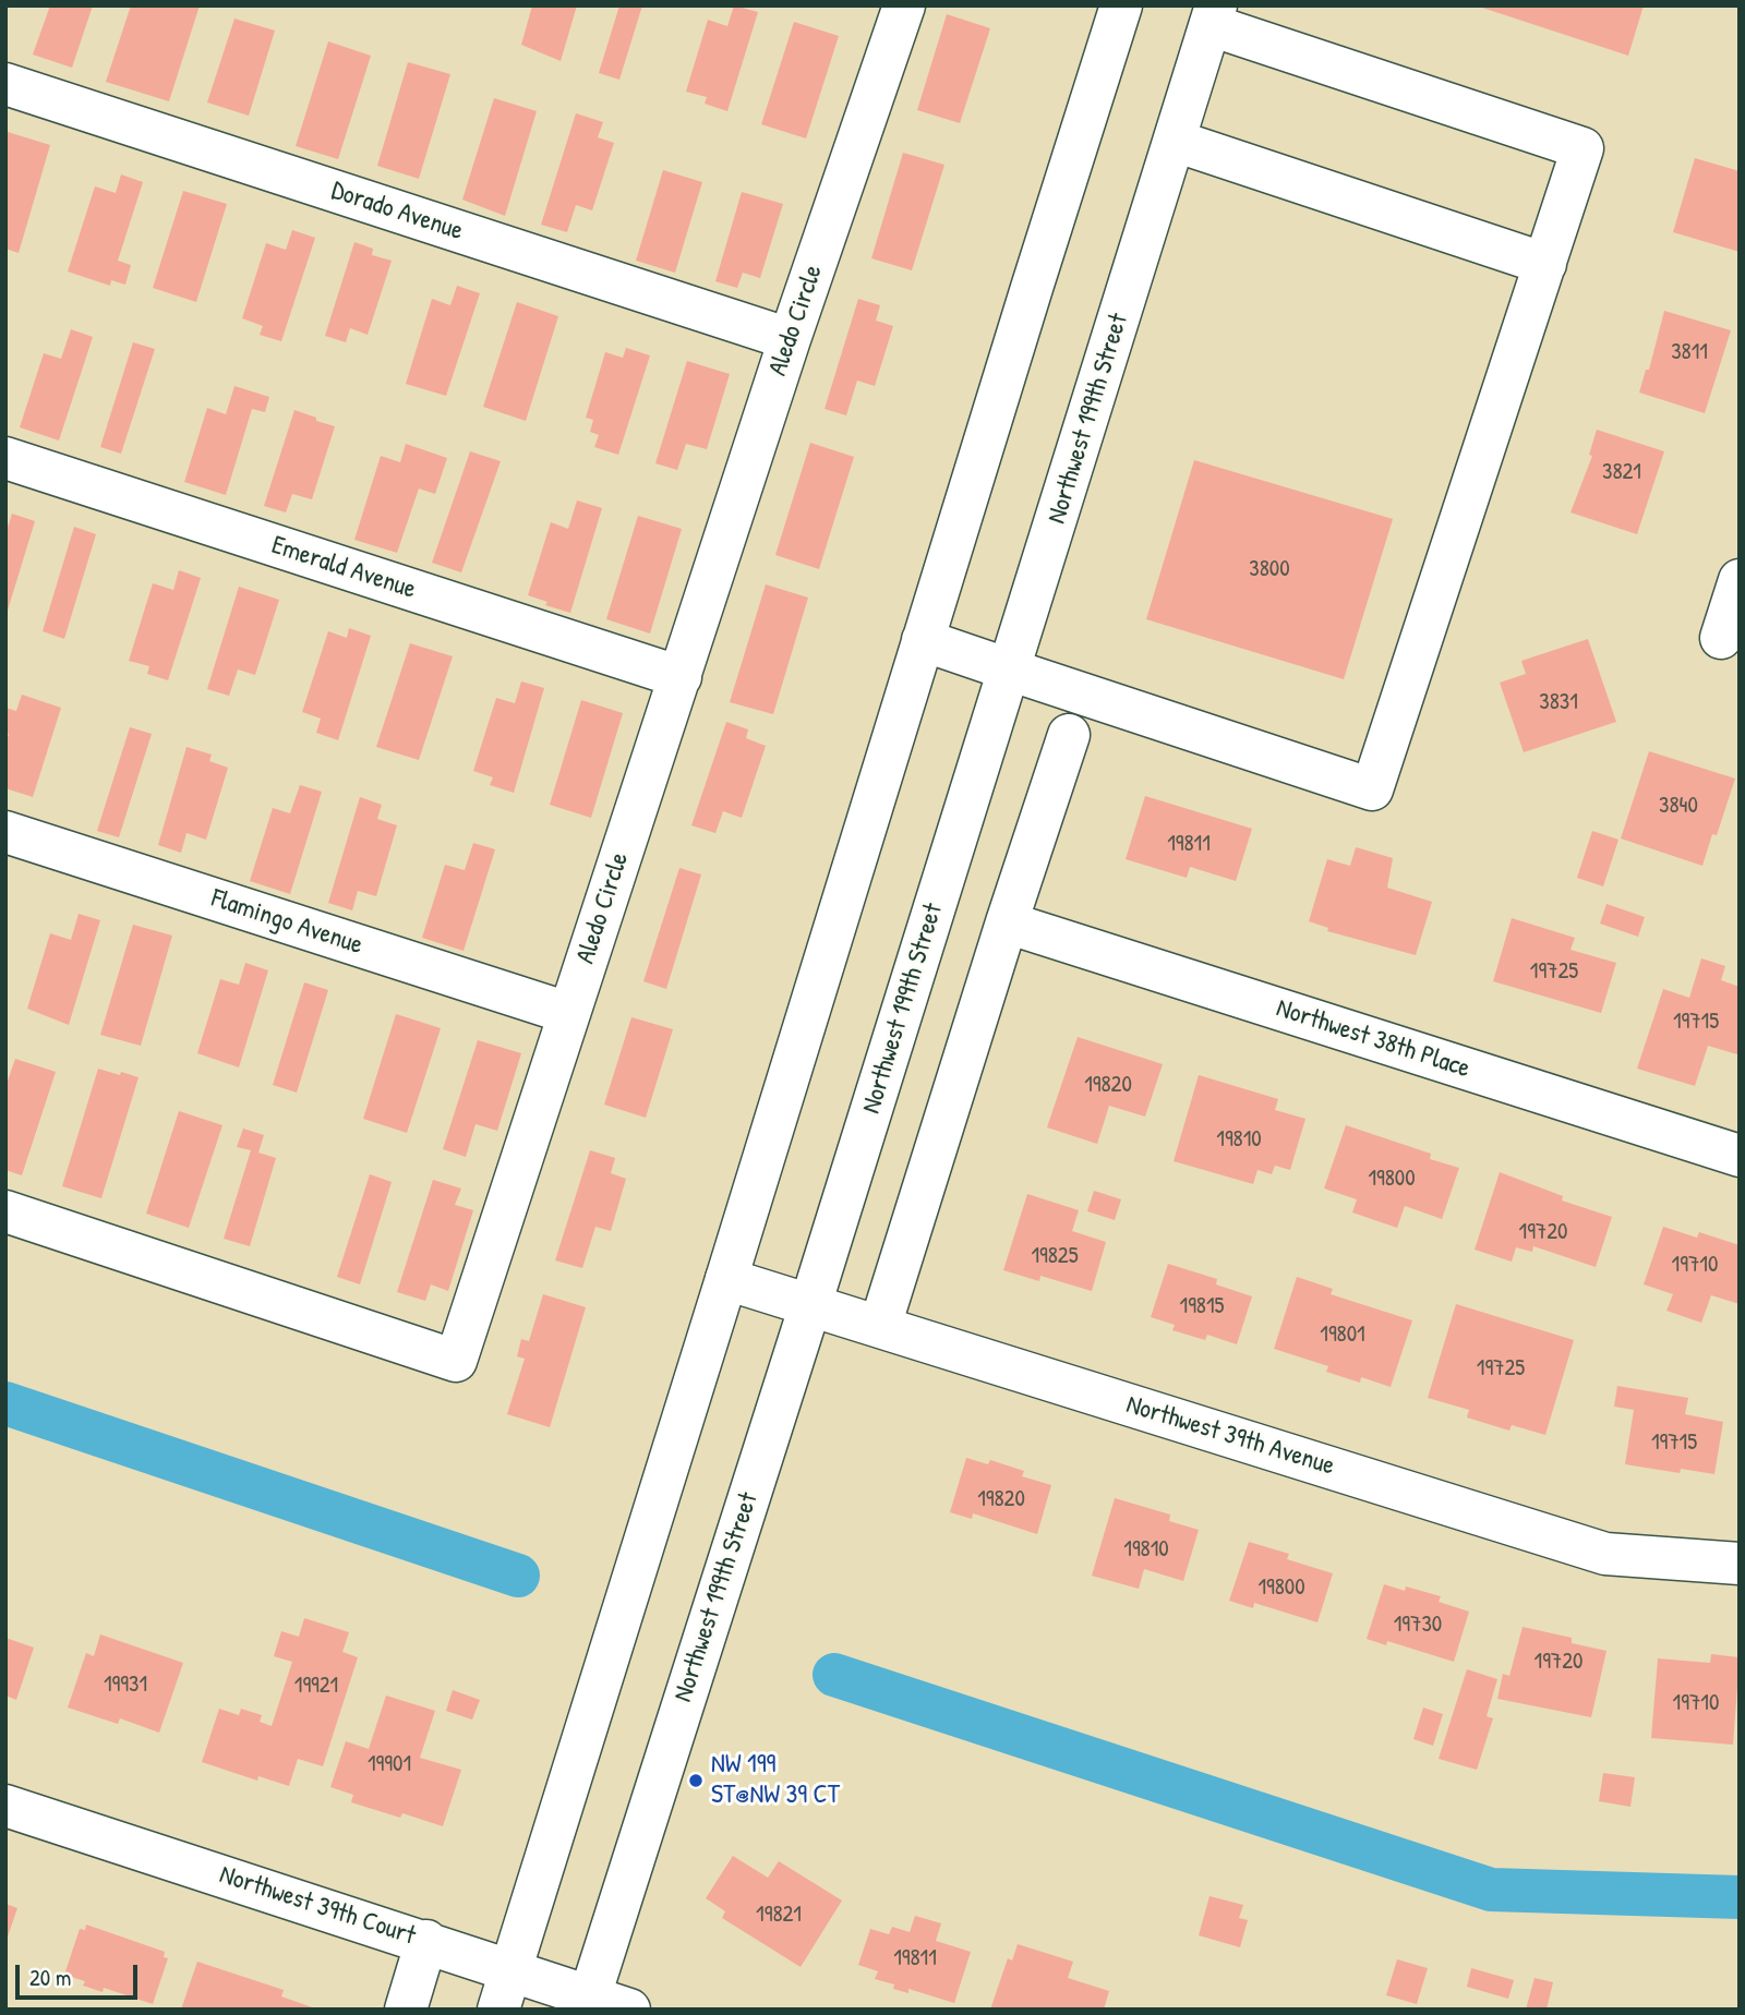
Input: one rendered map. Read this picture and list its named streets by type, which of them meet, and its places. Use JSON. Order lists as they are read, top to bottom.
{
  "streets": {
    "main road": [
      "Dorado Avenue",
      "Aledo Circle",
      "Northwest 199th Street",
      "Emerald Avenue",
      "Flamingo Avenue",
      "Northwest 38th Place",
      "Northwest 39th Avenue",
      "Northwest 39th Court"
    ]
  },
  "crossings": [
    ["Dorado Avenue", "Aledo Circle"],
    ["Aledo Circle", "Emerald Avenue"],
    ["Aledo Circle", "Flamingo Avenue"],
    ["Northwest 199th Street", "Northwest 39th Avenue"],
    ["Northwest 199th Street", "Northwest 39th Court"]
  ],
  "places": ["NW 199 ST@NW 39 CT"],
  "house_numbers": [
    "3811",
    "3821",
    "3800",
    "3831",
    "3840",
    "19811",
    "19725",
    "19715",
    "19820",
    "19810",
    "19800",
    "19720",
    "19825",
    "19710",
    "19815",
    "19801",
    "19725",
    "19715",
    "19820",
    "19810",
    "19800",
    "19730",
    "19720",
    "19931",
    "19921",
    "19710",
    "19901",
    "19821",
    "19811"
  ],
  "scale_bar": "20 m"
}
